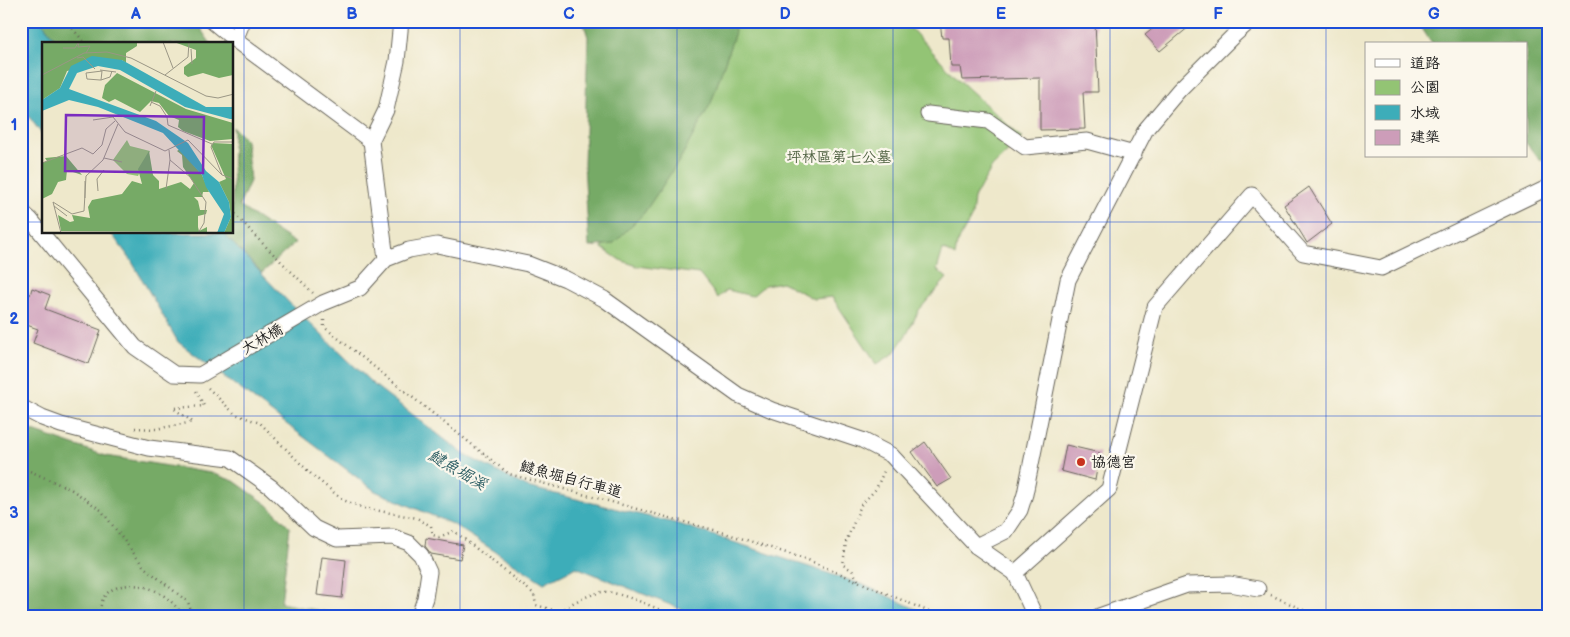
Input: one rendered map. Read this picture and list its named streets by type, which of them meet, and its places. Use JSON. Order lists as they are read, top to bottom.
{
  "streets": {
    "street": ["大林橋"],
    "path": ["𩻸魚堀自行車道"]
  },
  "crossings": [
    ["大林橋", "𩻸魚堀自行車道"]
  ],
  "water": ["𩻸魚堀溪"],
  "parks": ["坪林區第七公墓"],
  "places": ["協德宮"],
  "legend": [
    "道路",
    "公園",
    "水域",
    "建築"
  ],
  "grid": {
    "columns": [
      "A",
      "B",
      "C",
      "D",
      "E",
      "F",
      "G"
    ],
    "rows": ["1", "2", "3"]
  }
}
